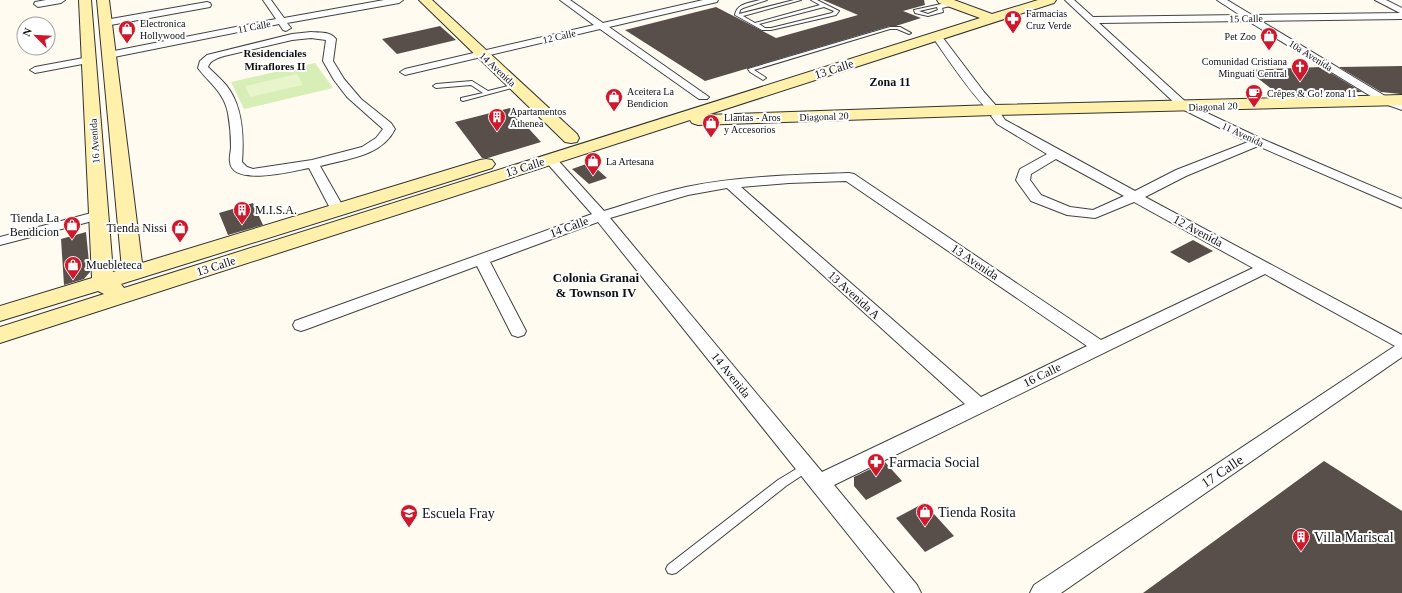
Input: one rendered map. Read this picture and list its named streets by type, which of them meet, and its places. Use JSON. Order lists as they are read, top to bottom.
{
  "streets": {
    "main road": [
      "14 Avenida",
      "13 Calle",
      "Diagonal 20",
      "16 Avenida"
    ],
    "street": [
      "15 Calle",
      "11 Calle",
      "12 Calle",
      "10a Avenida",
      "11 Avenida",
      "14 Calle",
      "12 Avenida",
      "13 Avenida",
      "13 Avenida A",
      "16 Calle",
      "17 Calle"
    ]
  },
  "crossings": [
    ["15 Calle", "10a Avenida"],
    ["15 Calle", "11 Avenida"],
    ["11 Calle", "16 Avenida"],
    ["12 Calle", "14 Avenida"],
    ["10a Avenida", "Diagonal 20"],
    ["14 Avenida", "13 Calle"],
    ["14 Avenida", "14 Calle"],
    ["14 Avenida", "16 Calle"],
    ["13 Calle", "Diagonal 20"],
    ["13 Calle", "16 Avenida"],
    ["13 Calle", "12 Avenida"],
    ["Diagonal 20", "11 Avenida"],
    ["Diagonal 20", "12 Avenida"],
    ["14 Calle", "13 Avenida"],
    ["14 Calle", "13 Avenida A"],
    ["12 Avenida", "16 Calle"],
    ["13 Avenida", "16 Calle"],
    ["13 Avenida A", "16 Calle"]
  ],
  "districts": ["Residenciales Miraflores II", "Zona 11", "Colonia Granai & Townson IV"],
  "places": {
    "pharmacy": ["Farmacias Cruz Verde", "Farmacia Social"],
    "shop": [
      "Electronica Hollywood",
      "Pet Zoo",
      "Aceitera La Bendicion",
      "Llantas - Aros y Accesorios",
      "La Artesana",
      "Tienda La Bendicion",
      "Tienda Nissi",
      "Muebleteca",
      "Tienda Rosita"
    ],
    "church": ["Comunidad Cristiana Minguati Central"],
    "cafe": ["Crêpes & Go! zona 11"],
    "building": ["Apartamentos Athenea", "M.I.S.A.", "Villa Mariscal"],
    "school or university": ["Escuela Fray"]
  },
  "north": "top left"
}
